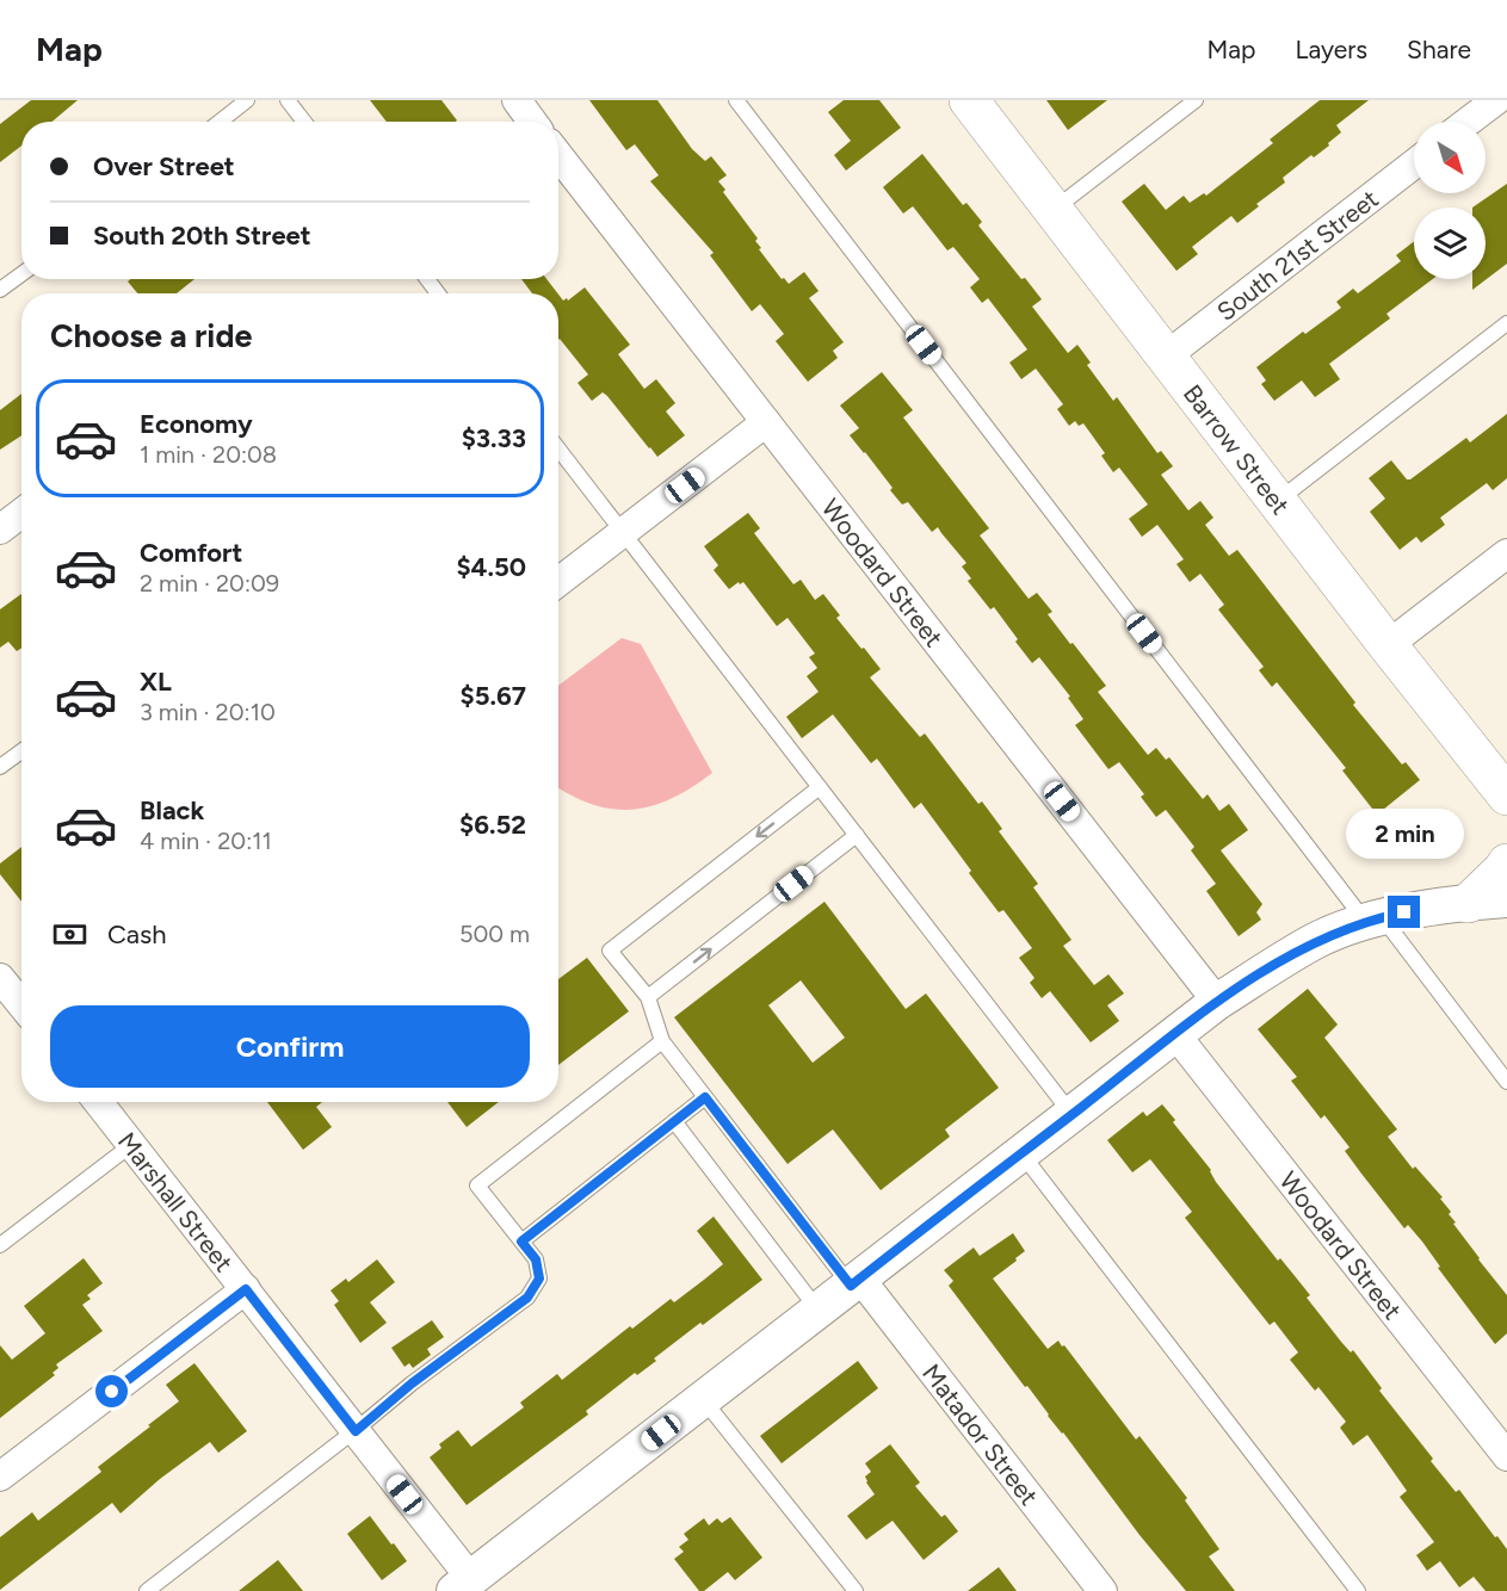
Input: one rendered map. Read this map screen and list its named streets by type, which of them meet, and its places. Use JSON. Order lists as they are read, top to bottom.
{
  "streets": {
    "main road": ["Barrow Street"],
    "street": [
      "South 21st Street",
      "Woodard Street",
      "Marshall Street",
      "Matador Street"
    ]
  },
  "crossings": [
    ["South 21st Street", "Barrow Street"]
  ],
  "north": "bottom right",
  "page": {
    "header": "Map",
    "nav": ["Map", "Layers", "Share"],
    "banner": ["Over Street", "South 20th Street"],
    "heading": "Choose a ride",
    "list": [
      {
        "name": "Economy",
        "note": "1 min · 20:08",
        "value": "$3.33"
      },
      {
        "name": "Comfort",
        "note": "2 min · 20:09",
        "value": "$4.50"
      },
      {
        "name": "XL",
        "note": "3 min · 20:10",
        "value": "$5.67"
      },
      {
        "name": "Black",
        "note": "4 min · 20:11",
        "value": "$6.52"
      }
    ],
    "bubble": "2 min",
    "pay": ["Cash", "500 m"],
    "buttons": "Confirm"
  }
}
